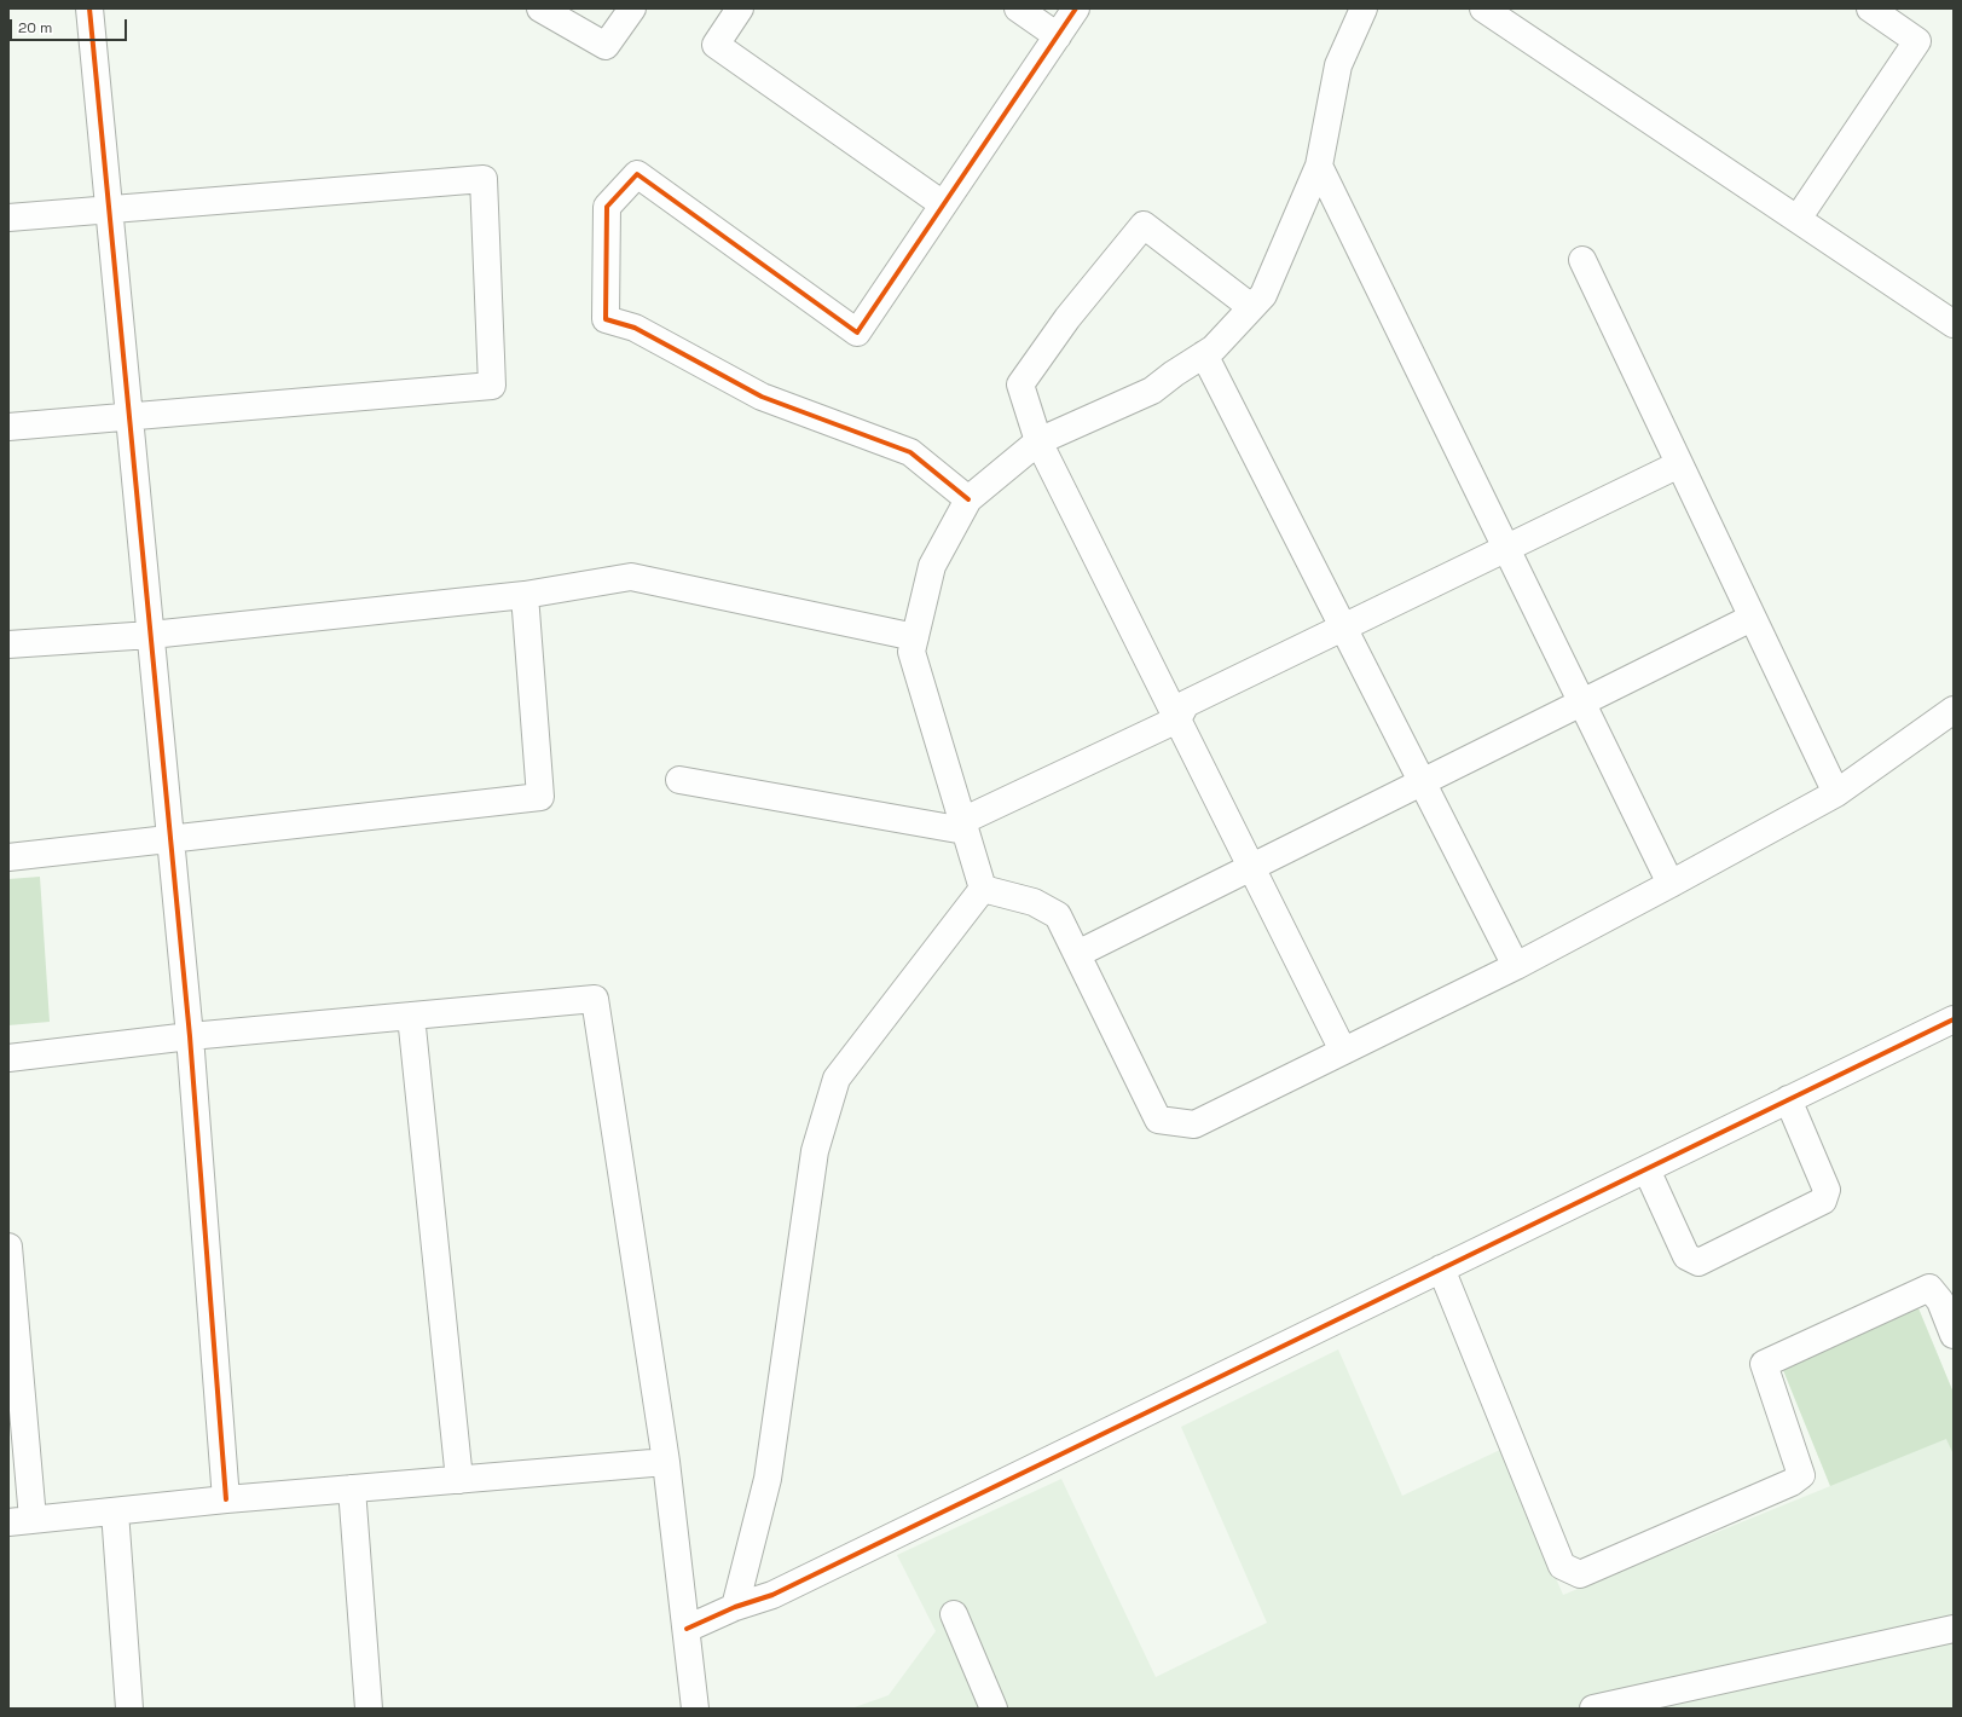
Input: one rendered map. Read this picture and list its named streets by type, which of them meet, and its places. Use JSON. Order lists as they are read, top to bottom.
{
  "scale_bar": "20 m"
}
